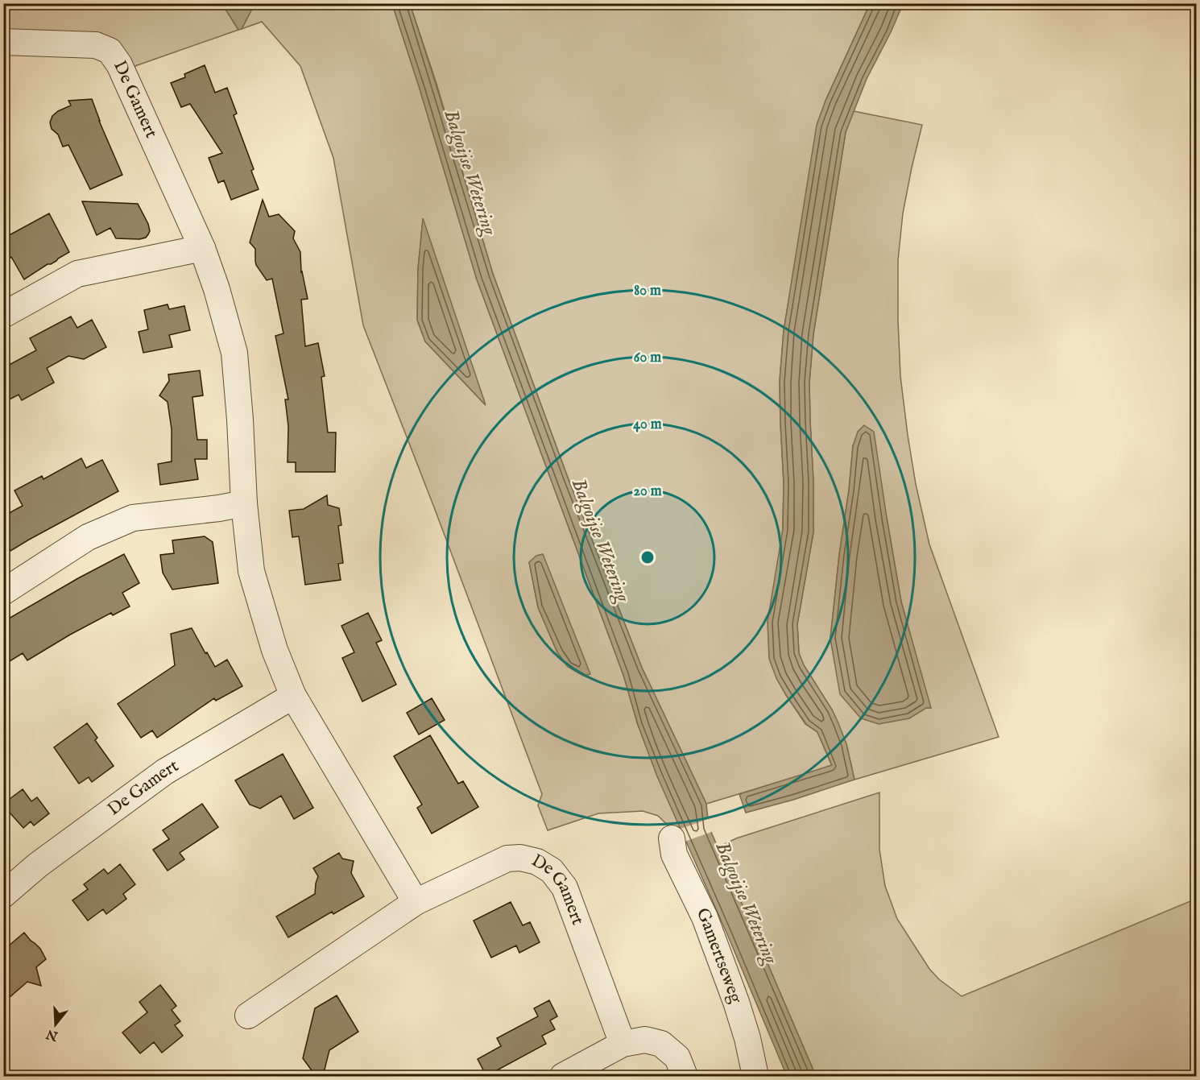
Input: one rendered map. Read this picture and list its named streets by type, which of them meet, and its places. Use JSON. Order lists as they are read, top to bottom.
{
  "streets": {
    "street": ["De Gamert", "Gamertseweg"]
  },
  "water": ["Balgoijse Wetering"],
  "north": "bottom",
  "rings": [
    "80 m",
    "60 m",
    "40 m",
    "20 m"
  ]
}
